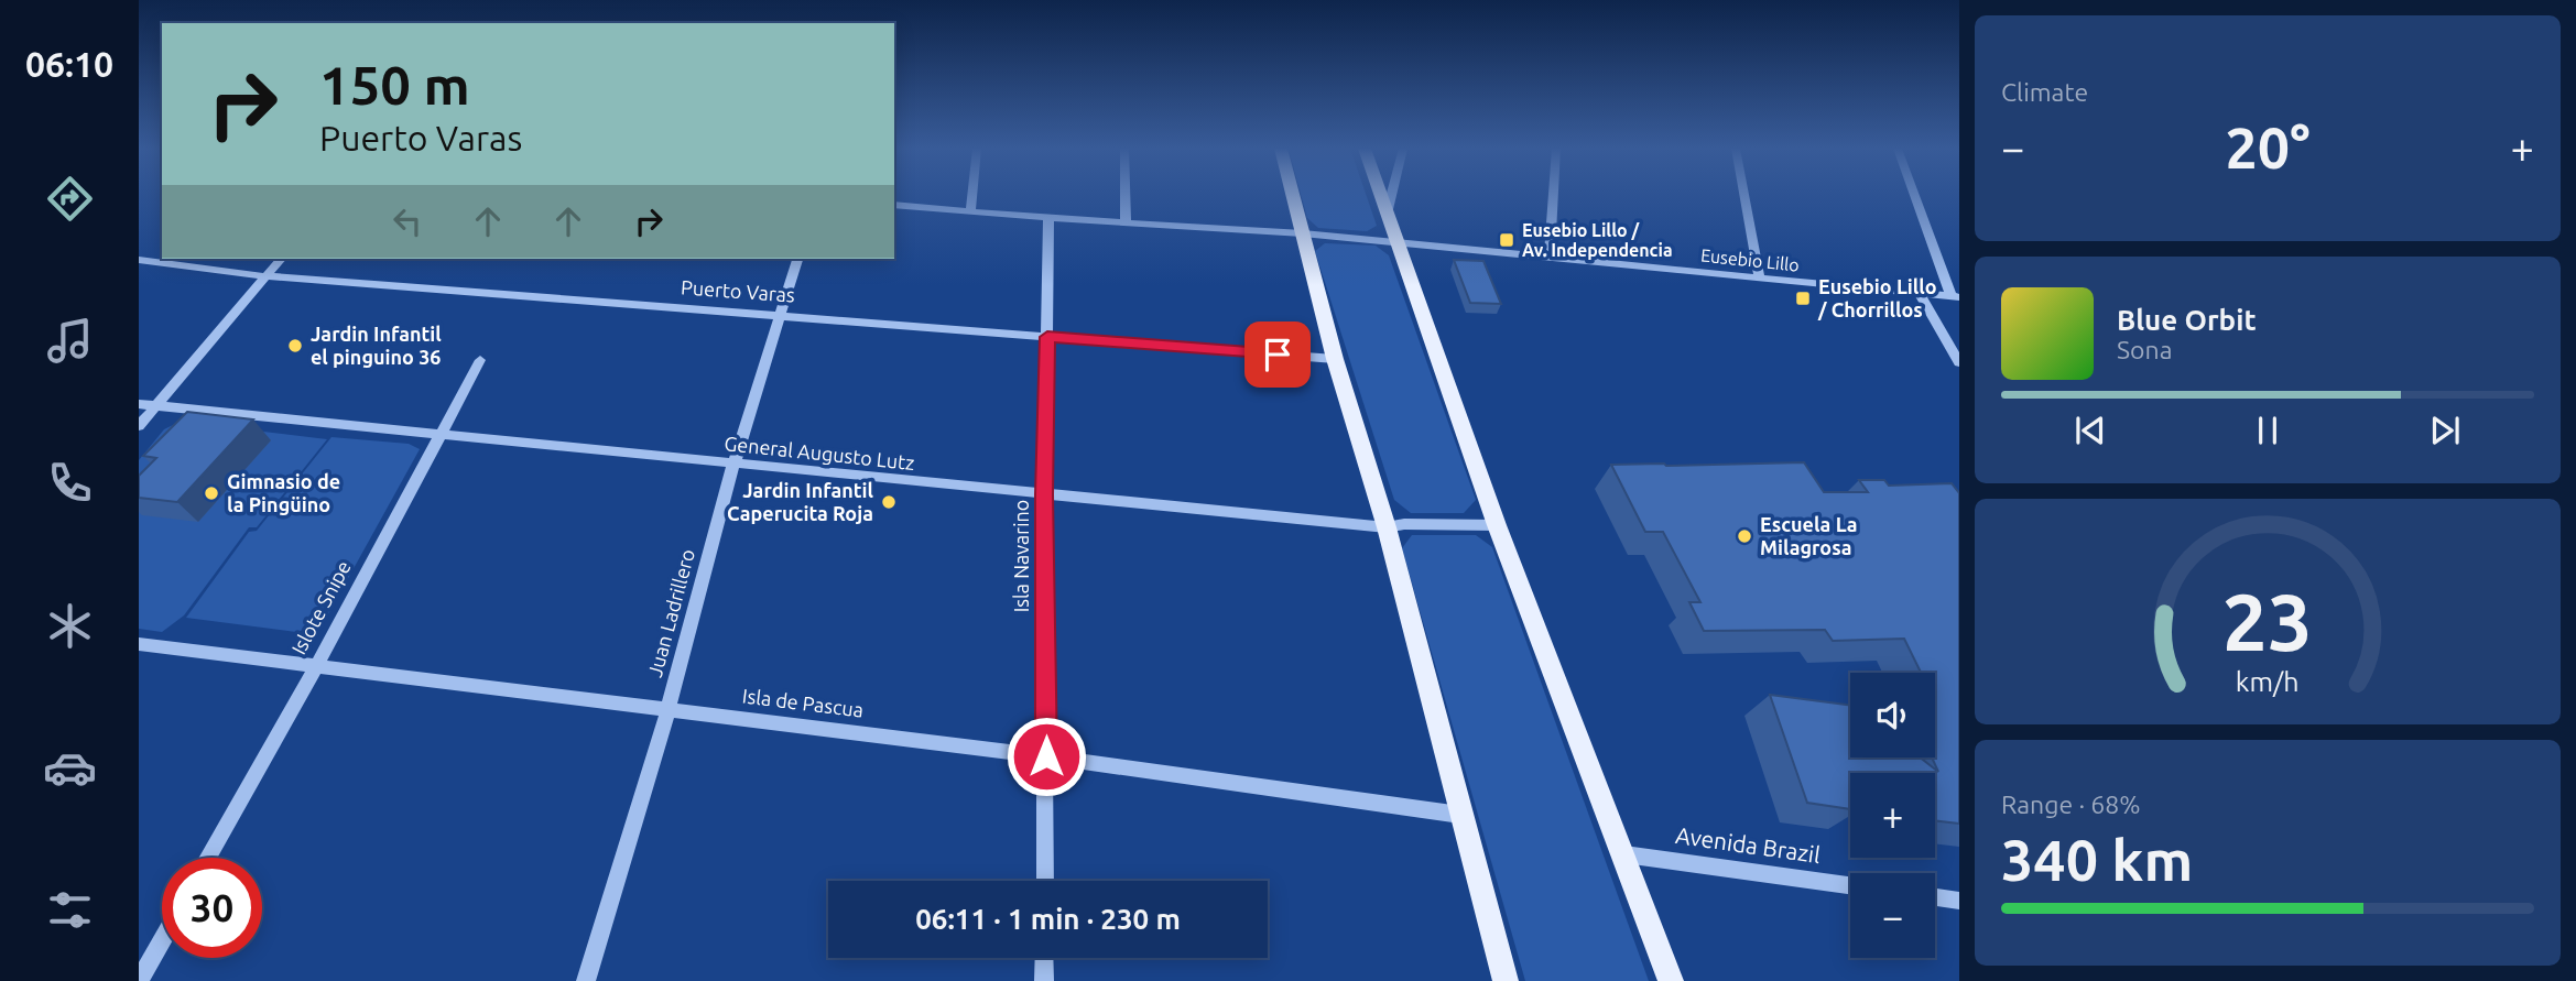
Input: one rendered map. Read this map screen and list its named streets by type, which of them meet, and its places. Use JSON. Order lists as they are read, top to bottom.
{
  "streets": {
    "street": [
      "Eusebio Lillo",
      "Puerto Varas",
      "General Augusto Lutz",
      "Isla Navarino",
      "Islote Snipe",
      "Juan Ladrillero",
      "Isla de Pascua",
      "Avenida Brazil"
    ]
  },
  "crossings": [
    ["Eusebio Lillo", "Isla Navarino"],
    ["Puerto Varas", "Isla Navarino"],
    ["Puerto Varas", "Juan Ladrillero"],
    ["General Augusto Lutz", "Isla Navarino"],
    ["General Augusto Lutz", "Islote Snipe"],
    ["General Augusto Lutz", "Juan Ladrillero"],
    ["Isla Navarino", "Isla de Pascua"],
    ["Islote Snipe", "Isla de Pascua"],
    ["Juan Ladrillero", "Isla de Pascua"]
  ],
  "places": {
    "transit": ["Eusebio Lillo / Av. Independencia", "Eusebio Lillo / Chorrillos"],
    "other": [
      "Jardin Infantil el pinguino 36",
      "Gimnasio de la Pingüino",
      "Jardin Infantil Caperucita Roja",
      "Escuela La Milagrosa"
    ]
  },
  "page": {
    "tabs": "06:10",
    "tile": [
      "Climate",
      ["Range · 68%", "340 km"]
    ],
    "turn": ["150 m", "Puerto Varas"],
    "heat": ["−", "20°", "+"],
    "song": ["Blue Orbit", "Sona"],
    "map_buttons": ["+", "−"],
    "limit": "30",
    "trip": "06:11 · 1 min · 230 m",
    "gauge": ["23", "km/h"]
  }
}
